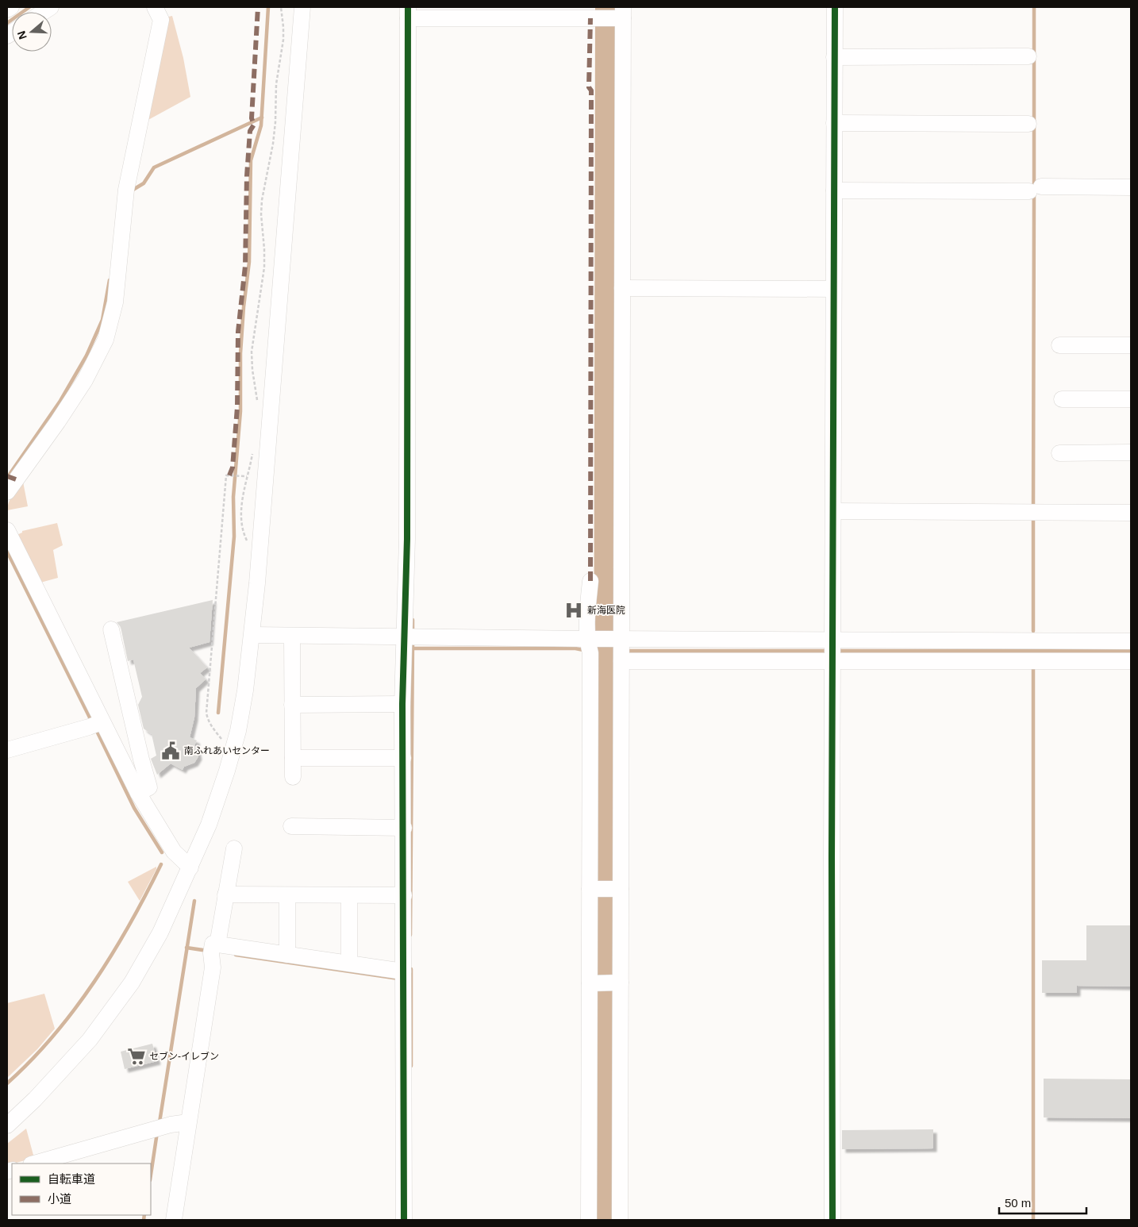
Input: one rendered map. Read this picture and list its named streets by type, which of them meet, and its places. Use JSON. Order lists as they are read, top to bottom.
{
  "places": {
    "hospital": ["新海医院"],
    "public building": ["南ふれあいセンター"],
    "supermarket": ["セブン-イレブン"]
  },
  "legend": ["自転車道", "小道"],
  "scale_bar": "50 m",
  "north": "left"
}
